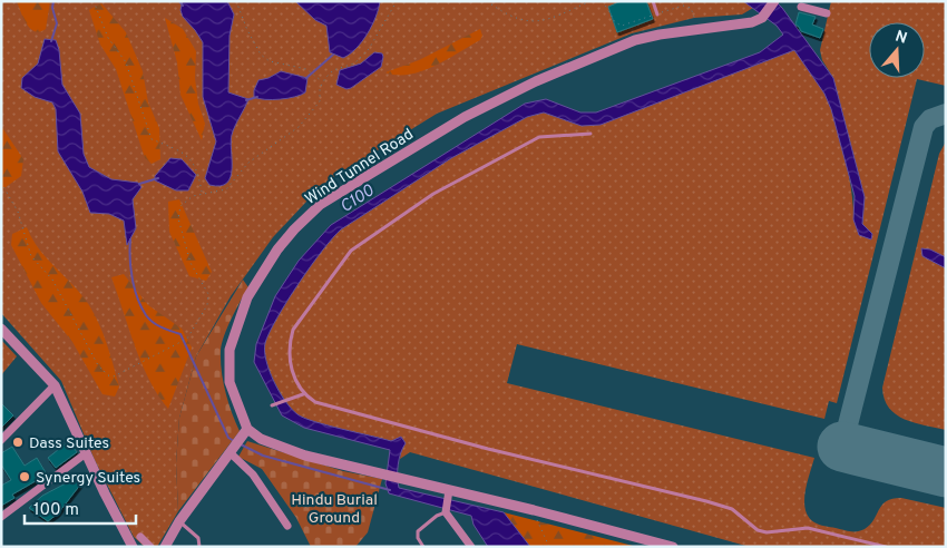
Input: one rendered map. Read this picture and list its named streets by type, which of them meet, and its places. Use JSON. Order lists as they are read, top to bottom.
{
  "streets": {
    "street": ["Wind Tunnel Road"]
  },
  "water": ["C100"],
  "parks": ["Hindu Burial Ground"],
  "places": ["Dass Suites", "Synergy Suites"],
  "scale_bar": "100 m",
  "north": "top"
}
